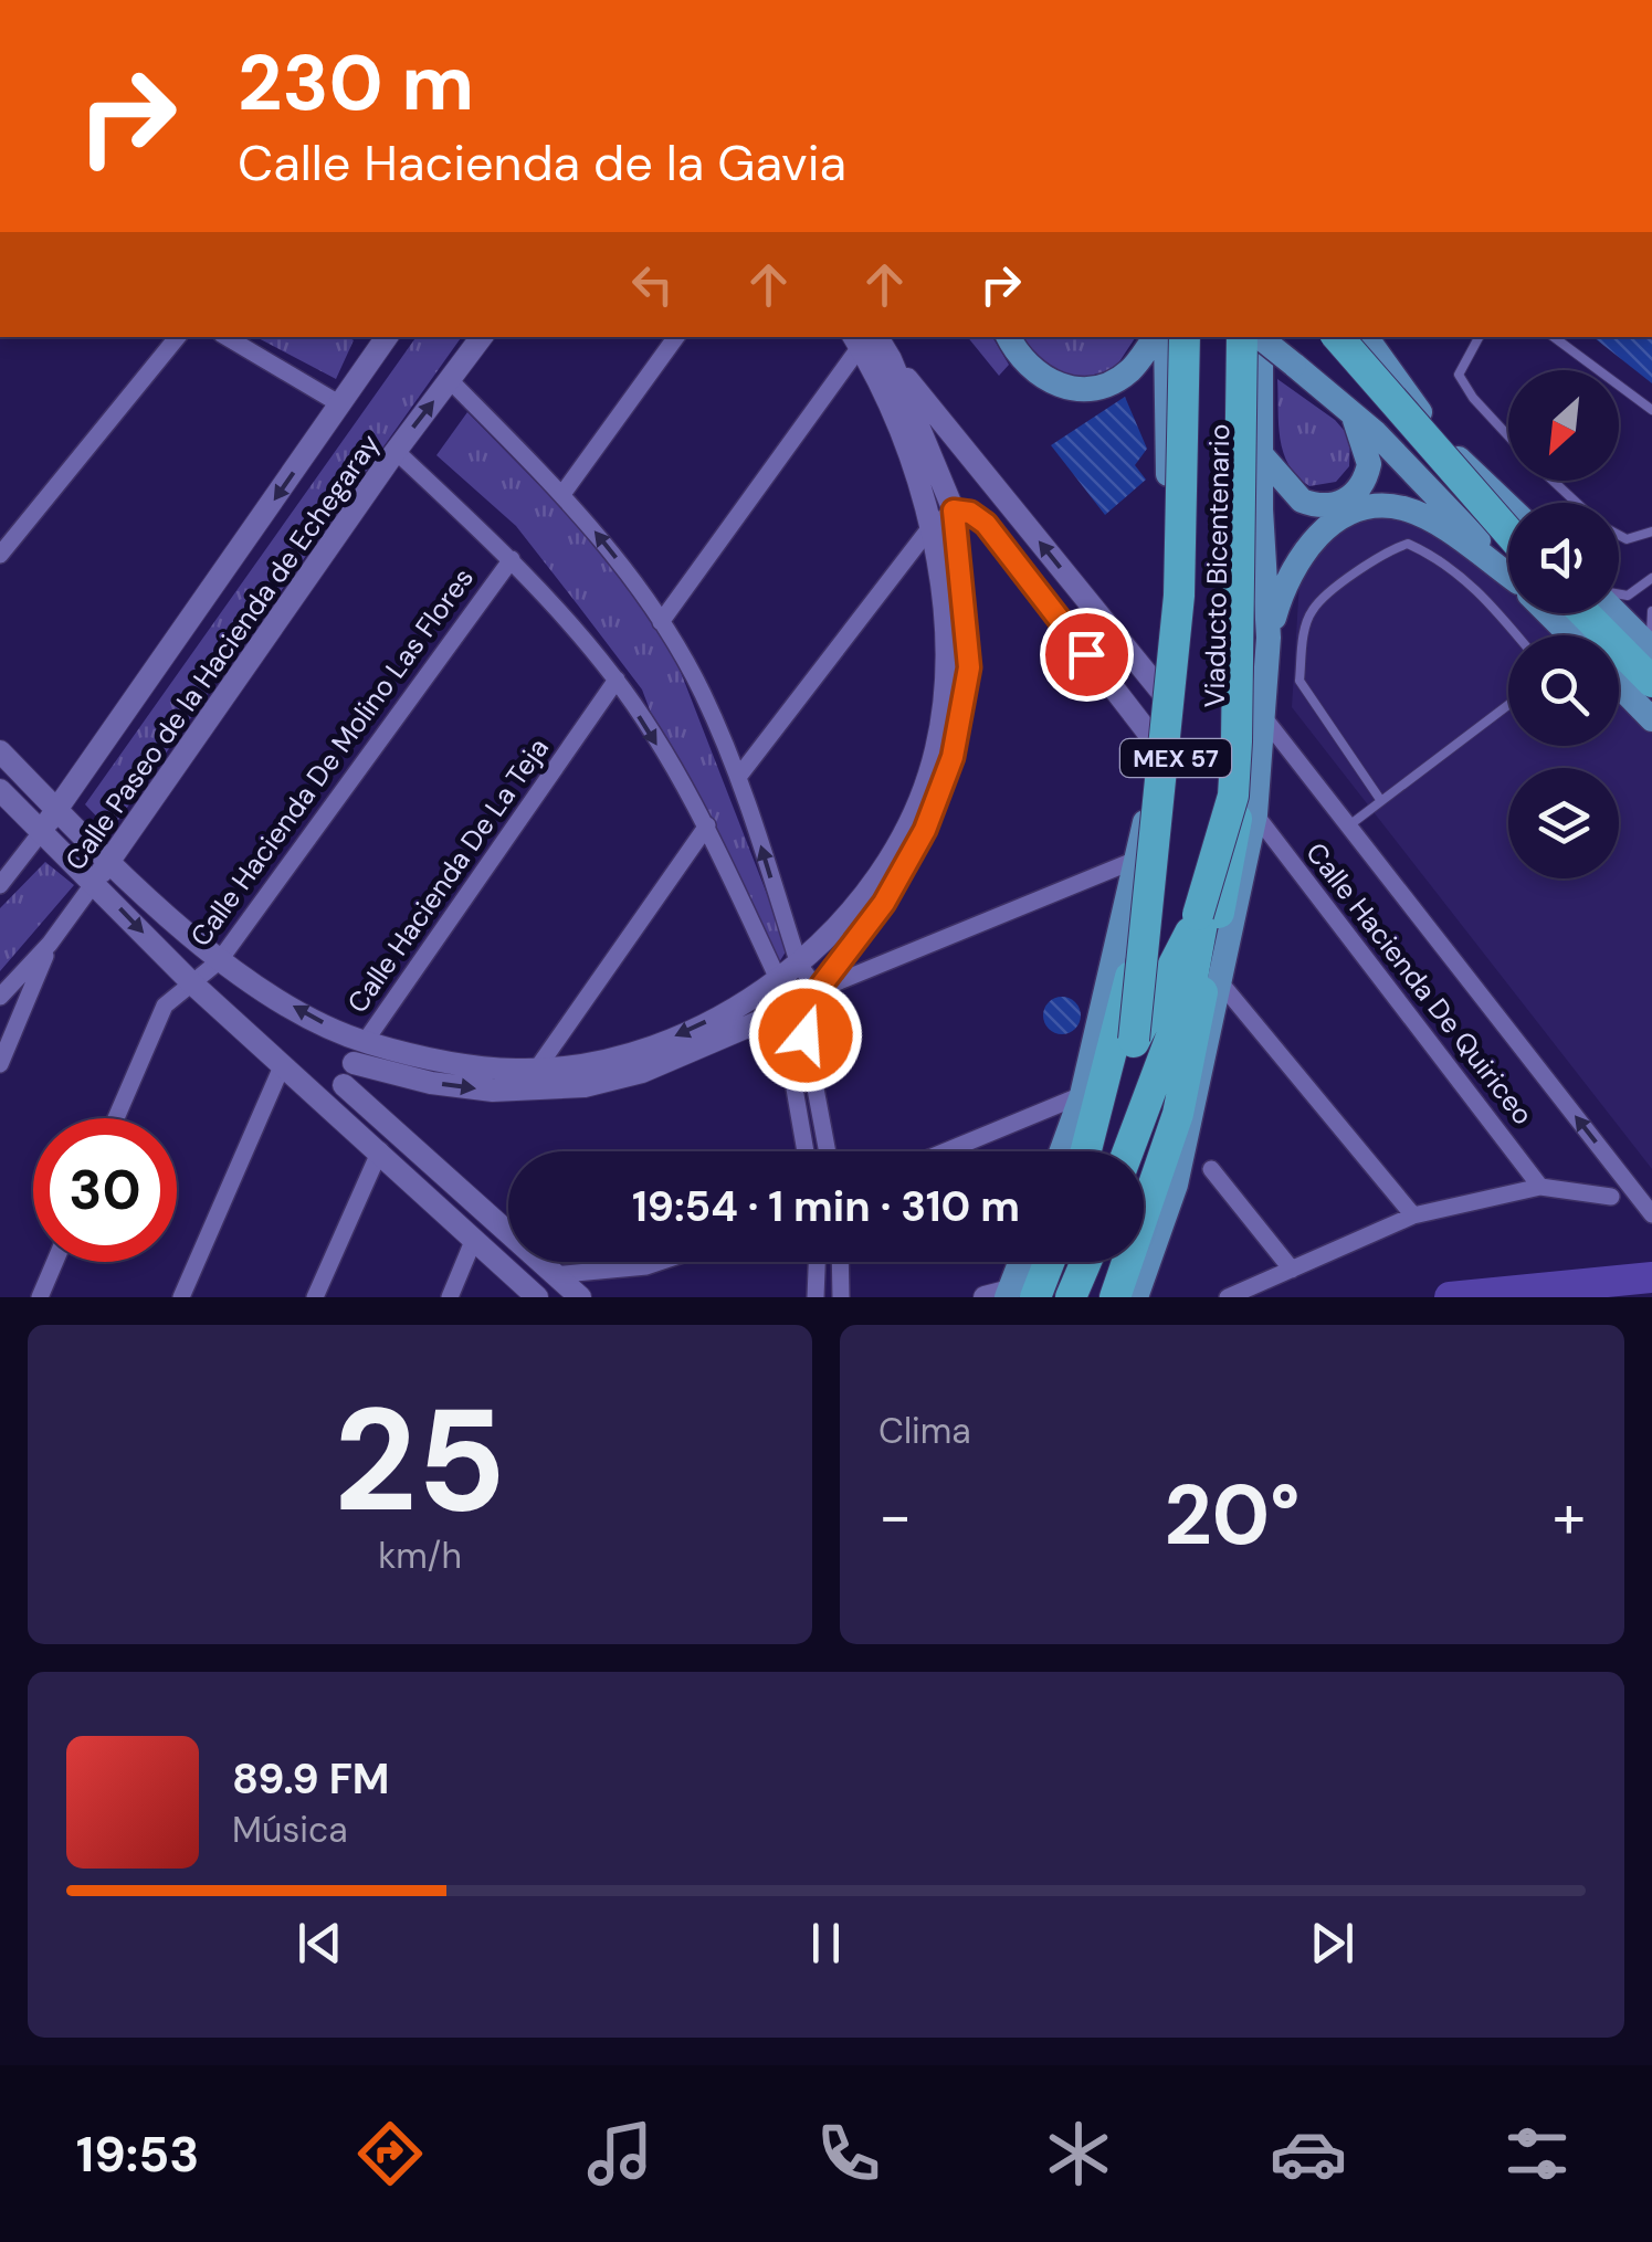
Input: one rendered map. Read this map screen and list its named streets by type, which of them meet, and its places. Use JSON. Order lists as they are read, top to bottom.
{
  "streets": {
    "highway": ["Viaducto Bicentenario", "MEX 57"],
    "main road": ["Calle Paseo de la Hacienda de Echegaray", "Calle Hacienda De La Teja"],
    "street": ["Calle Hacienda De Molino Las Flores", "Calle Hacienda De Quiriceo"]
  },
  "crossings": [
    ["Viaducto Bicentenario", "Calle Hacienda De Quiriceo"]
  ],
  "north": "bottom left",
  "page": {
    "turn": ["230 m", "Calle Hacienda de la Gavia"],
    "limit": "30",
    "trip": "19:54 · 1 min · 310 m",
    "tile": [
      ["25", "km/h"],
      "Clima"
    ],
    "heat": ["−", "20°", "+"],
    "song": ["89.9 FM", "Música"],
    "tabs": "19:53"
  }
}
